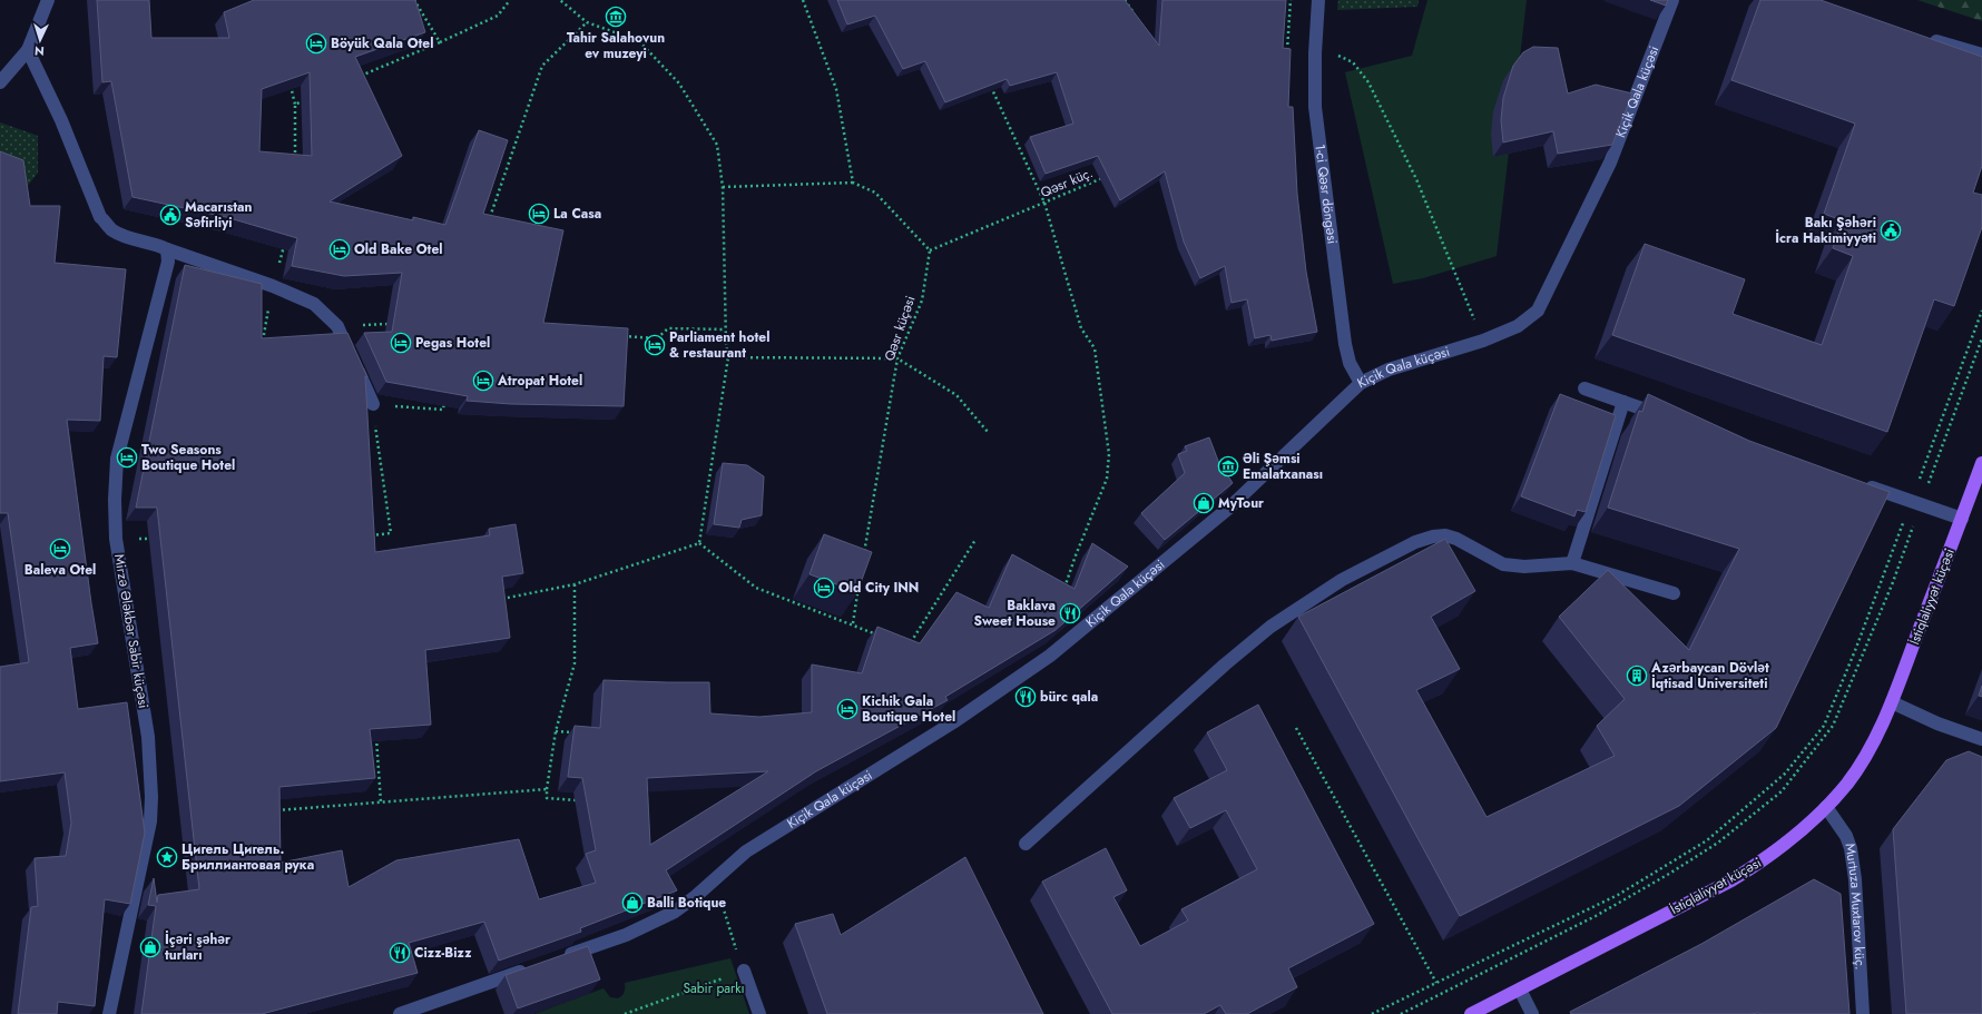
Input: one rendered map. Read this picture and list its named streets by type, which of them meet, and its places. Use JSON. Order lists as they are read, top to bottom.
{
  "streets": {
    "main road": ["İstiqlaliyyət küçəsi"],
    "street": [
      "Kiçik Qala küçəsi",
      "1-ci Qəsr döngəsi",
      "Mirzə Ələkbər Sabir küçəsi",
      "Murtuza Muxtarov küç."
    ],
    "path": ["Qəsr küç.", "Qəsr küçəsi"]
  },
  "crossings": [
    ["Kiçik Qala küçəsi", "1-ci Qəsr döngəsi"],
    ["Qəsr küç.", "Qəsr küçəsi"],
    ["İstiqlaliyyət küçəsi", "Murtuza Muxtarov küç."]
  ],
  "parks": ["Sabir parkı"],
  "places": {
    "museum": ["Tahir Salahovun ev muzeyi", "Əli Şəmsi Emalatxanası"],
    "hotel": [
      "Böyük Qala Otel",
      "La Casa",
      "Old Bake Otel",
      "Pegas Hotel",
      "Parliament hotel & restaurant",
      "Atropat Hotel",
      "Two Seasons Boutique Hotel",
      "Baleva Otel",
      "Old City INN",
      "Kichik Gala Boutique Hotel"
    ],
    "public building": ["Macarıstan Səfirliyi", "Bakı Şəhəri İcra Hakimiyyəti"],
    "shop": ["MyTour", "Balli Botique", "İçəri şəhər turları"],
    "restaurant": ["Baklava Sweet House", "bürc qala", "Cizz-Bizz"],
    "building": ["Azərbaycan Dövlət İqtisad Universiteti"],
    "place": ["Цигель Цигель. Бриллиантовая рука"]
  },
  "north": "bottom"
}
